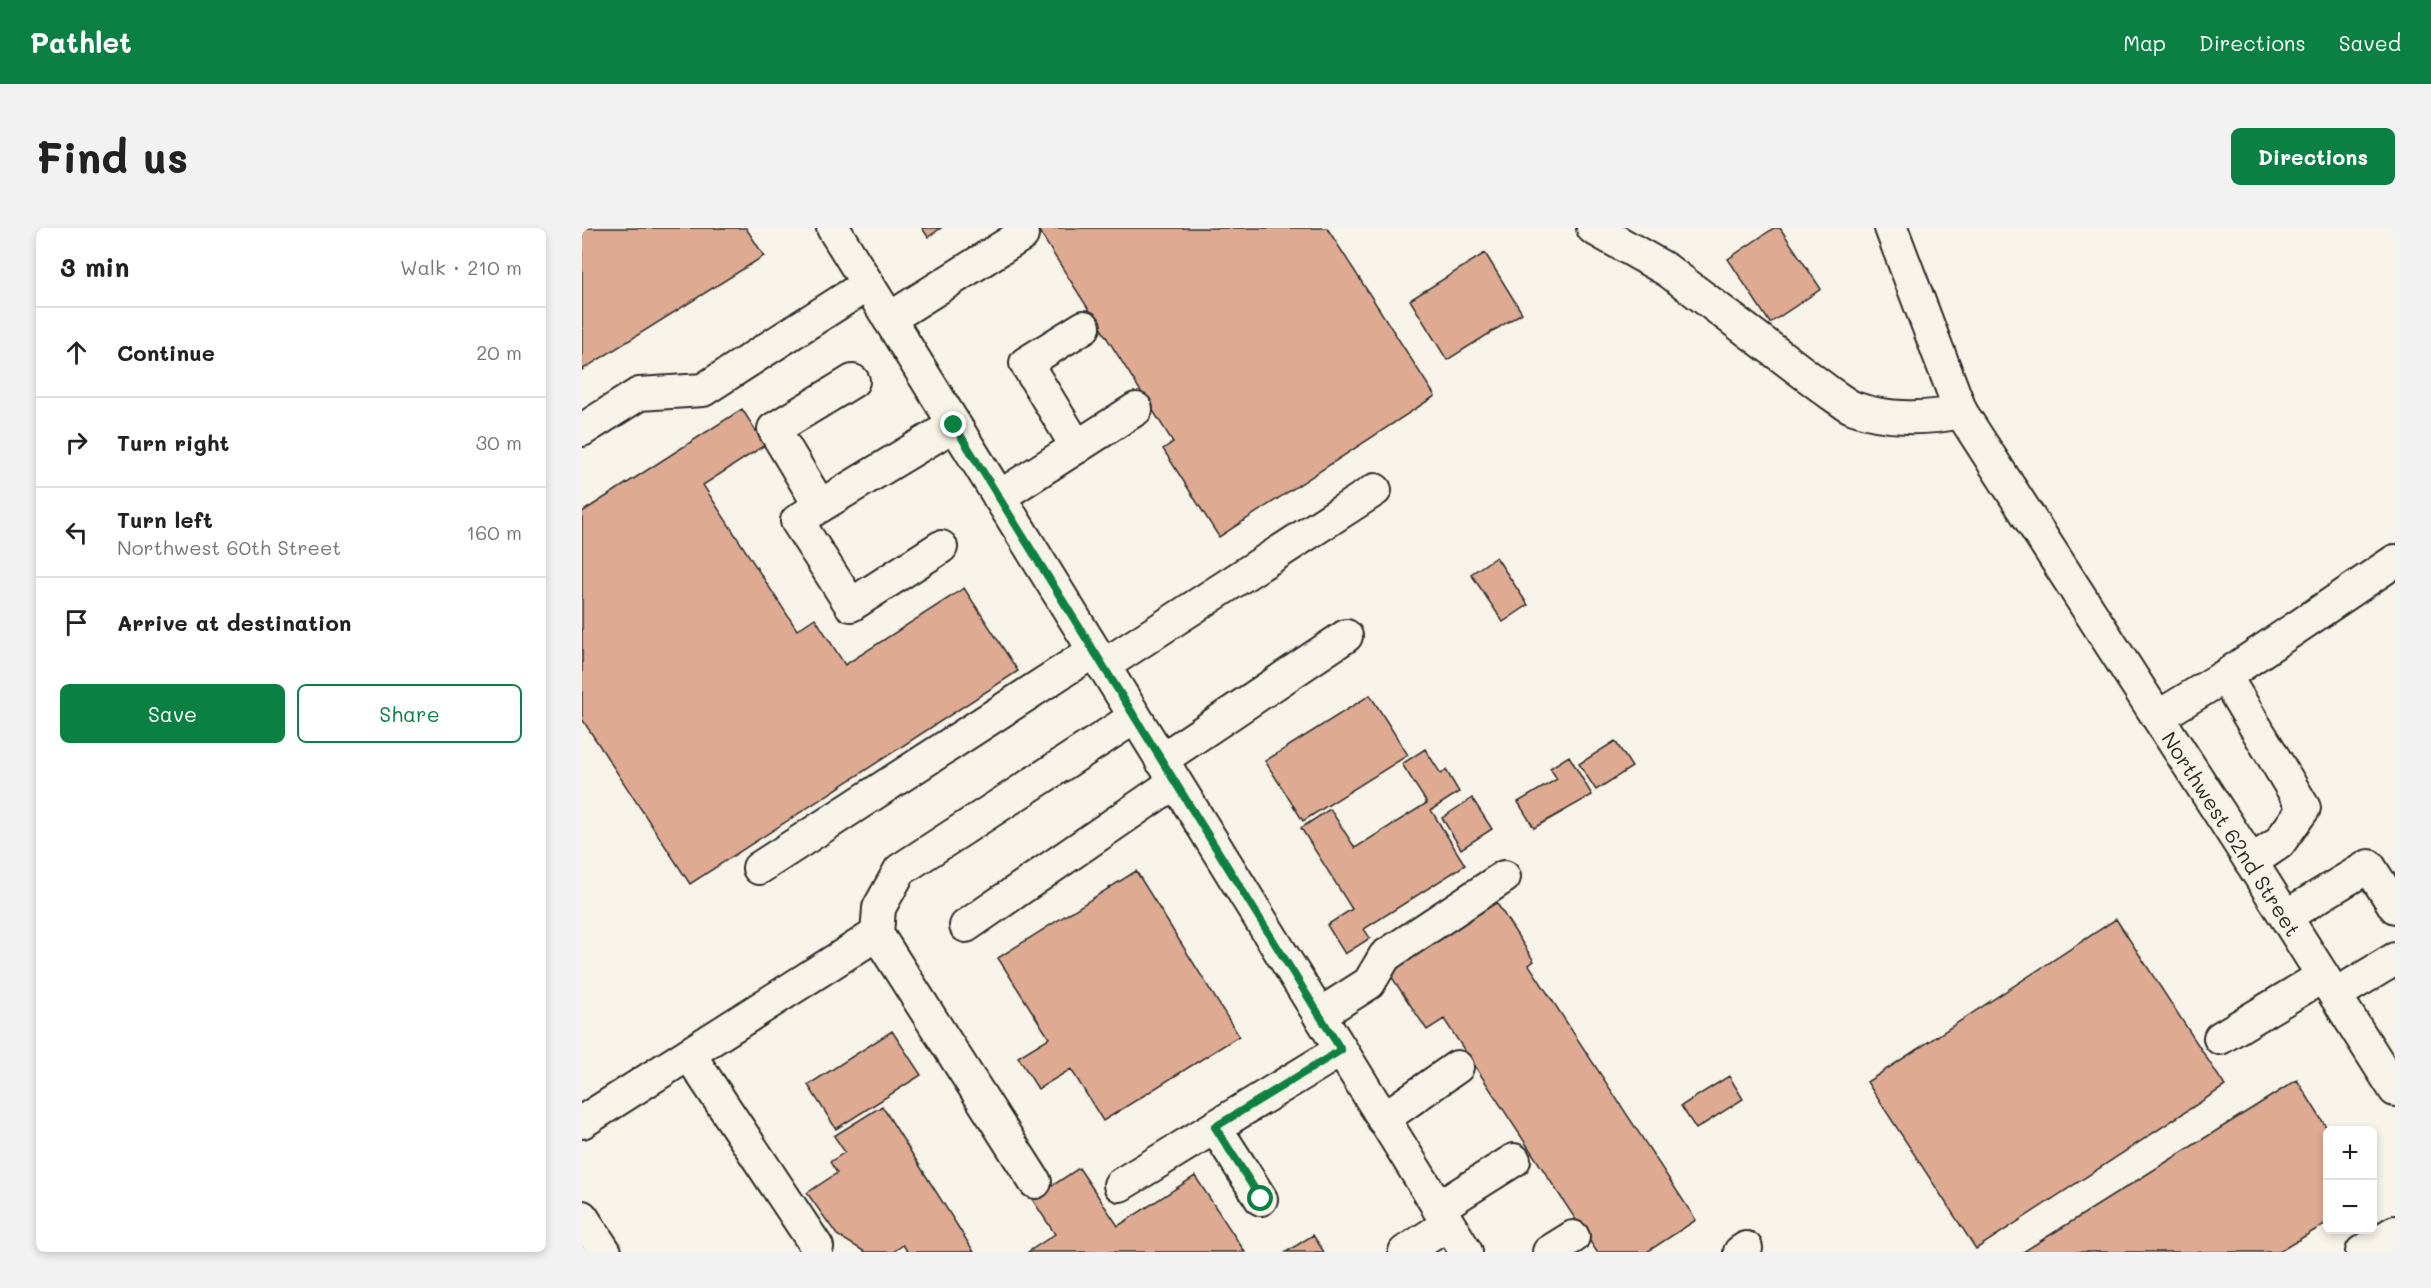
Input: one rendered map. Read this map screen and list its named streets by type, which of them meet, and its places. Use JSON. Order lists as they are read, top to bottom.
{
  "streets": {
    "street": ["Northwest 62nd Street"]
  },
  "page": {
    "header": "Pathlet",
    "nav": ["Map", "Directions", "Saved"],
    "buttons": [
      "Directions",
      ["Save", "Share"]
    ],
    "title": "Find us",
    "heading": ["3 min", "Walk · 210 m"],
    "list": [
      ["Continue", "20 m"],
      ["Turn right", "30 m"],
      ["Turn left", "Northwest 60th Street", "160 m"],
      "Arrive at destination"
    ],
    "map_buttons": ["+", "−"]
  }
}
